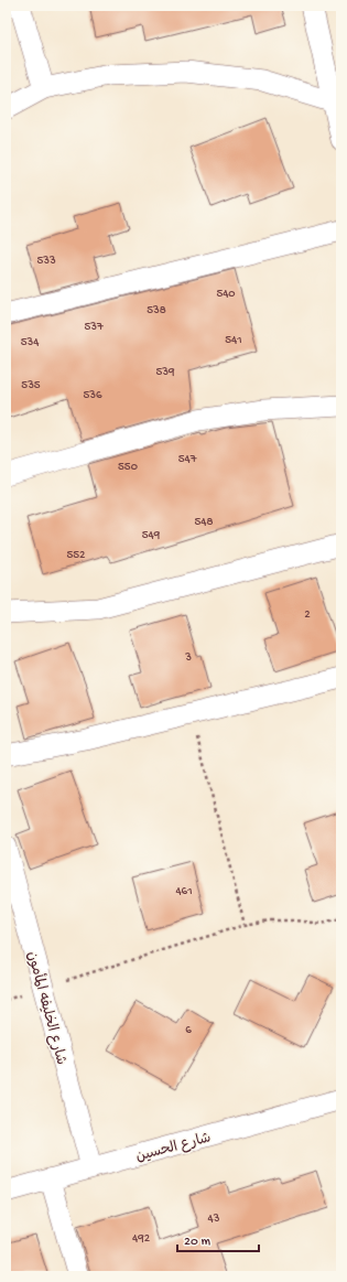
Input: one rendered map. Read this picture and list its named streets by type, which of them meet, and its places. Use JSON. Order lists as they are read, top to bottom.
{
  "streets": {
    "street": ["شارع الخليفه المأمون", "شارع الحسين"]
  },
  "crossings": [
    ["شارع الخليفه المأمون", "شارع الحسين"]
  ],
  "house_numbers": [
    "533",
    "540",
    "538",
    "537",
    "541",
    "534",
    "539",
    "535",
    "536",
    "547",
    "550",
    "548",
    "549",
    "552",
    "2",
    "3",
    "461",
    "6",
    "43",
    "492"
  ],
  "scale_bar": "20 m"
}
